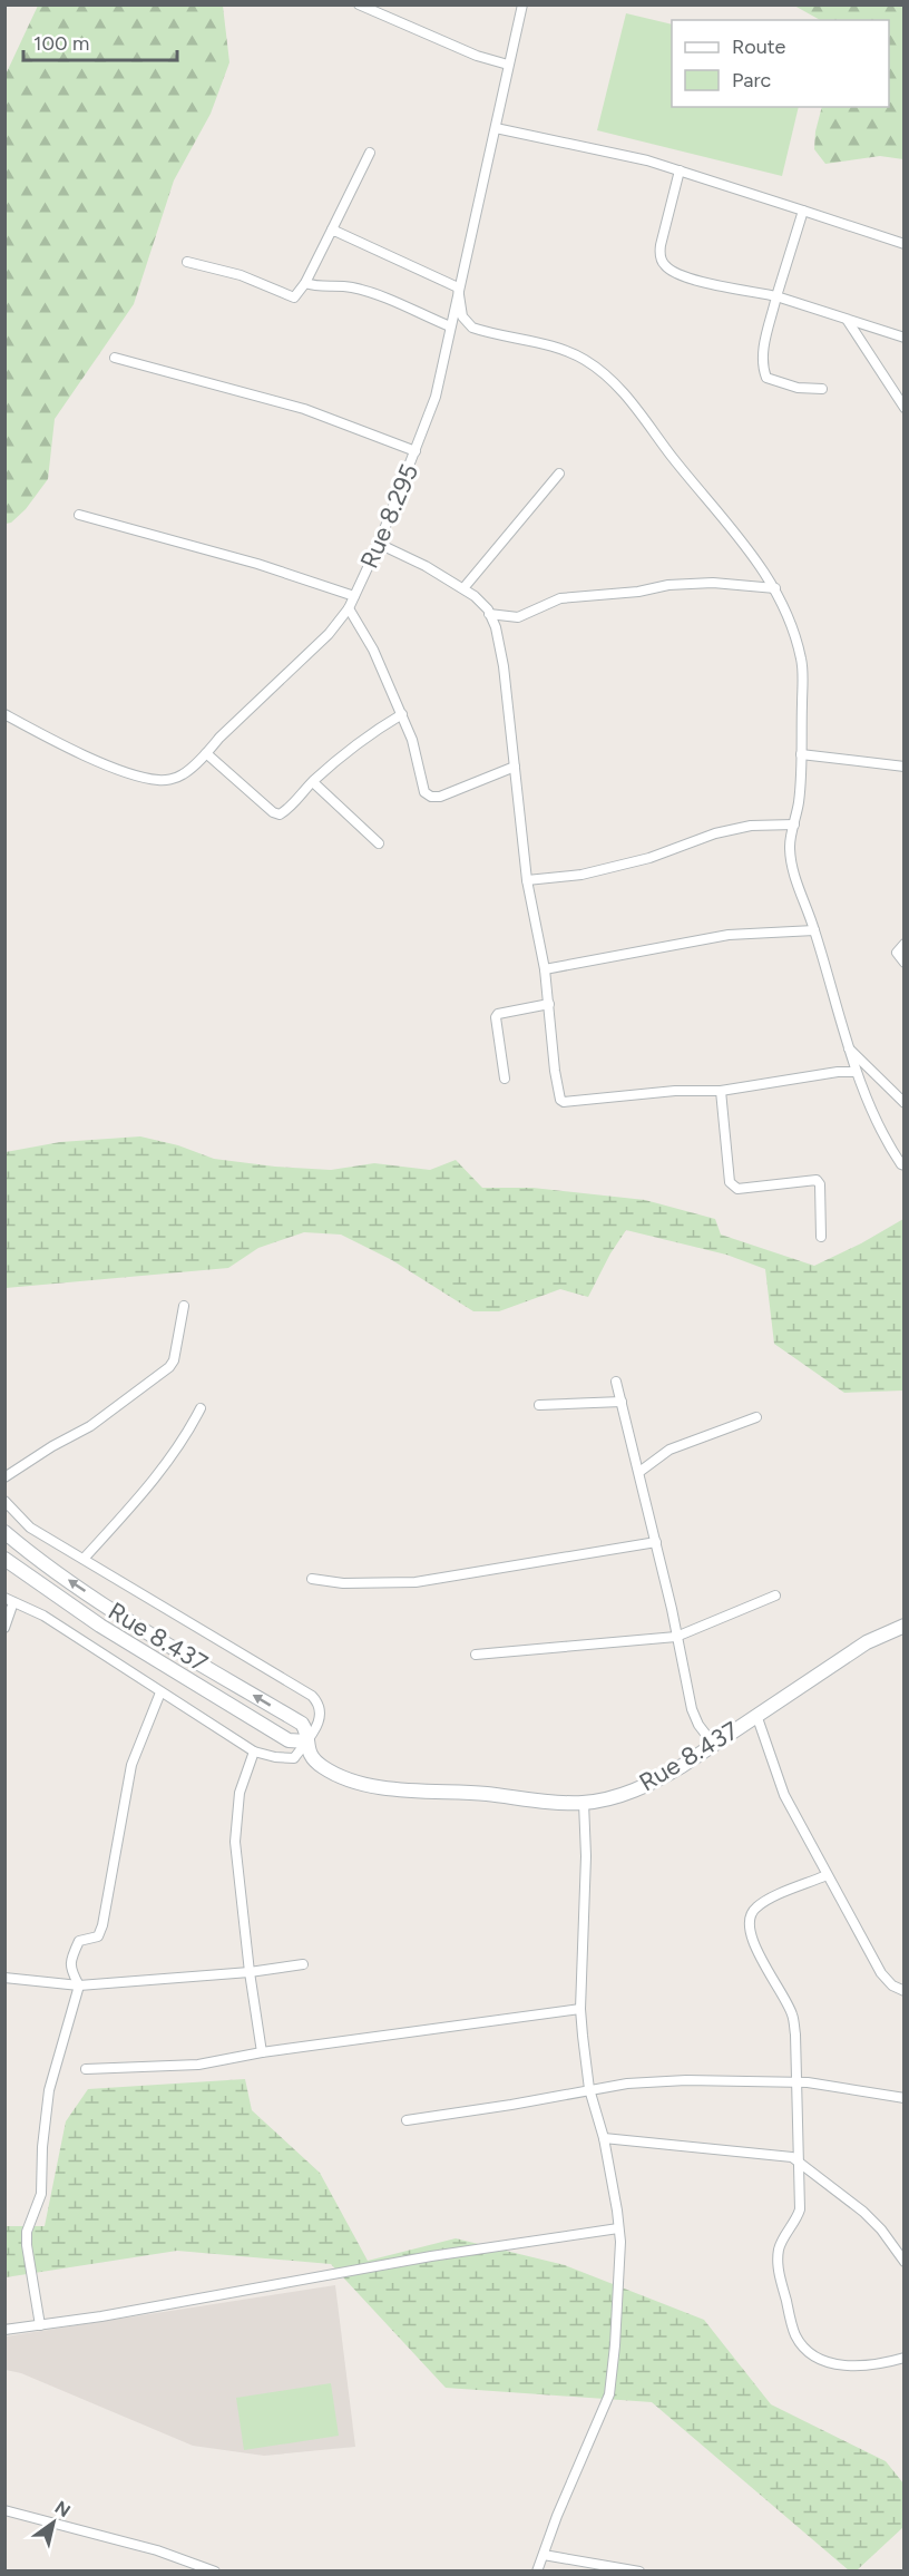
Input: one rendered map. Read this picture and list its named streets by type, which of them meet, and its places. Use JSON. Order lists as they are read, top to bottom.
{
  "streets": {
    "main road": ["Rue 8.437"],
    "street": ["Rue 8.295"]
  },
  "legend": ["Route", "Parc"],
  "scale_bar": "100 m",
  "north": "top right"
}
